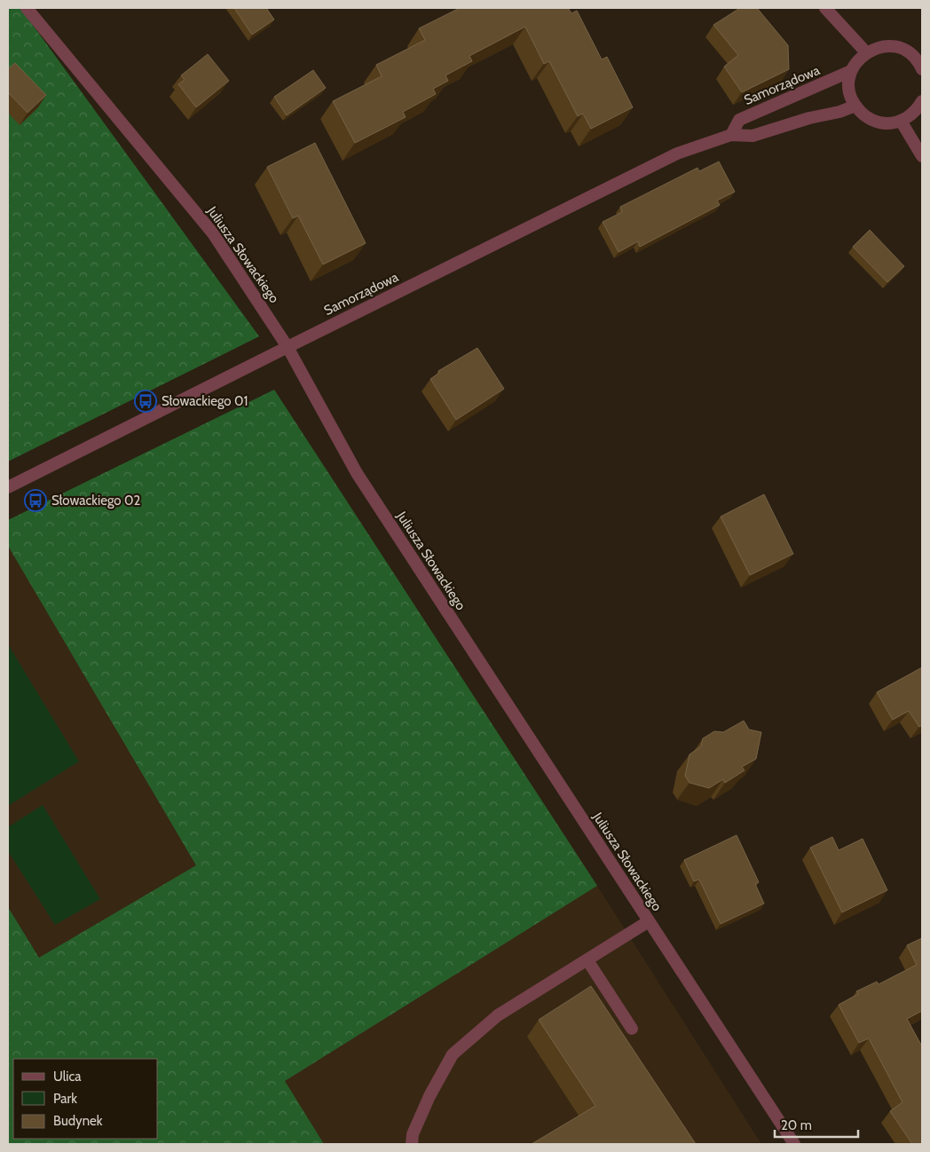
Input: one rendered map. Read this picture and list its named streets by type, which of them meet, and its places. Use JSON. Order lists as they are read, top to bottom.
{
  "streets": {
    "street": ["Samorządowa", "Juliusza Słowackiego"]
  },
  "crossings": [
    ["Samorządowa", "Juliusza Słowackiego"]
  ],
  "places": {
    "bus stop": ["Słowackiego 01", "Słowackiego 02"]
  },
  "legend": ["Ulica", "Park", "Budynek"],
  "scale_bar": "20 m"
}
